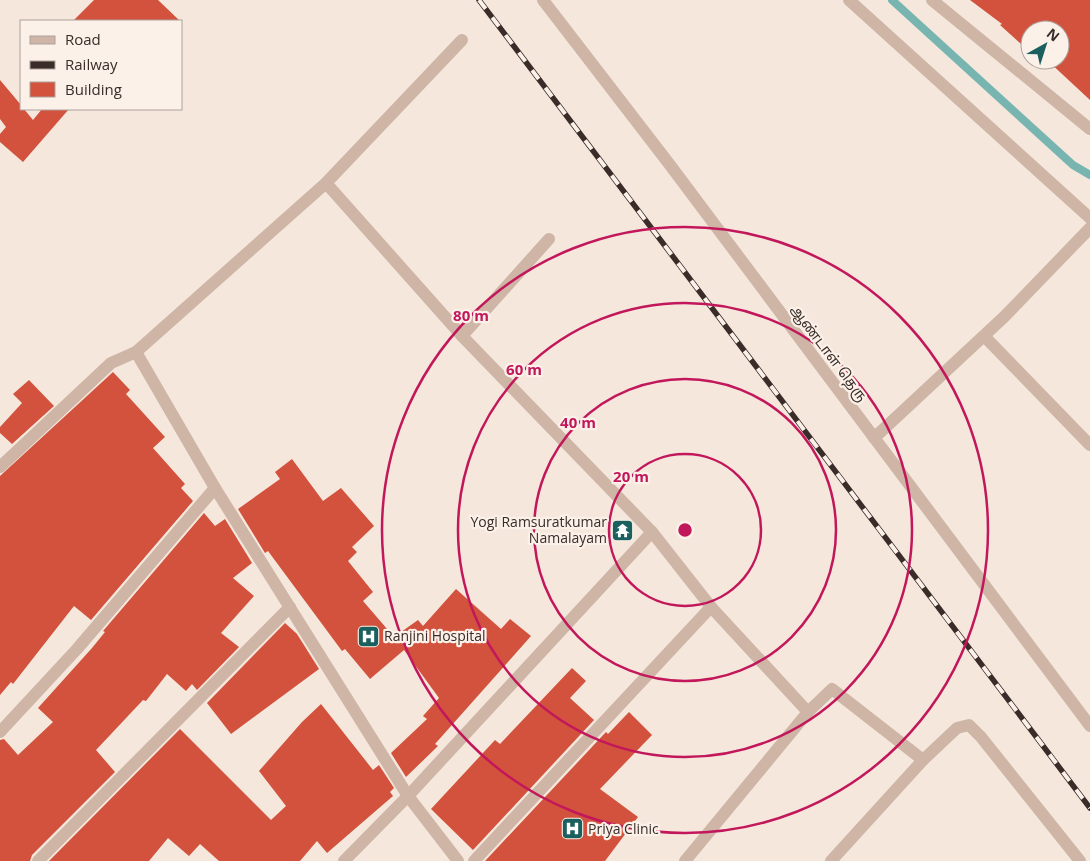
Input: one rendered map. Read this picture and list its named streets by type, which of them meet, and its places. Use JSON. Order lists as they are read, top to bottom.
{
  "streets": {
    "street": ["ஆண்டாள் தெரு"]
  },
  "places": {
    "temple": ["Yogi Ramsuratkumar Namalayam"],
    "hospital": ["Ranjini Hospital", "Priya Clinic"]
  },
  "legend": ["Road", "Railway", "Building"],
  "north": "top right",
  "rings": [
    "80 m",
    "60 m",
    "40 m",
    "20 m"
  ]
}
